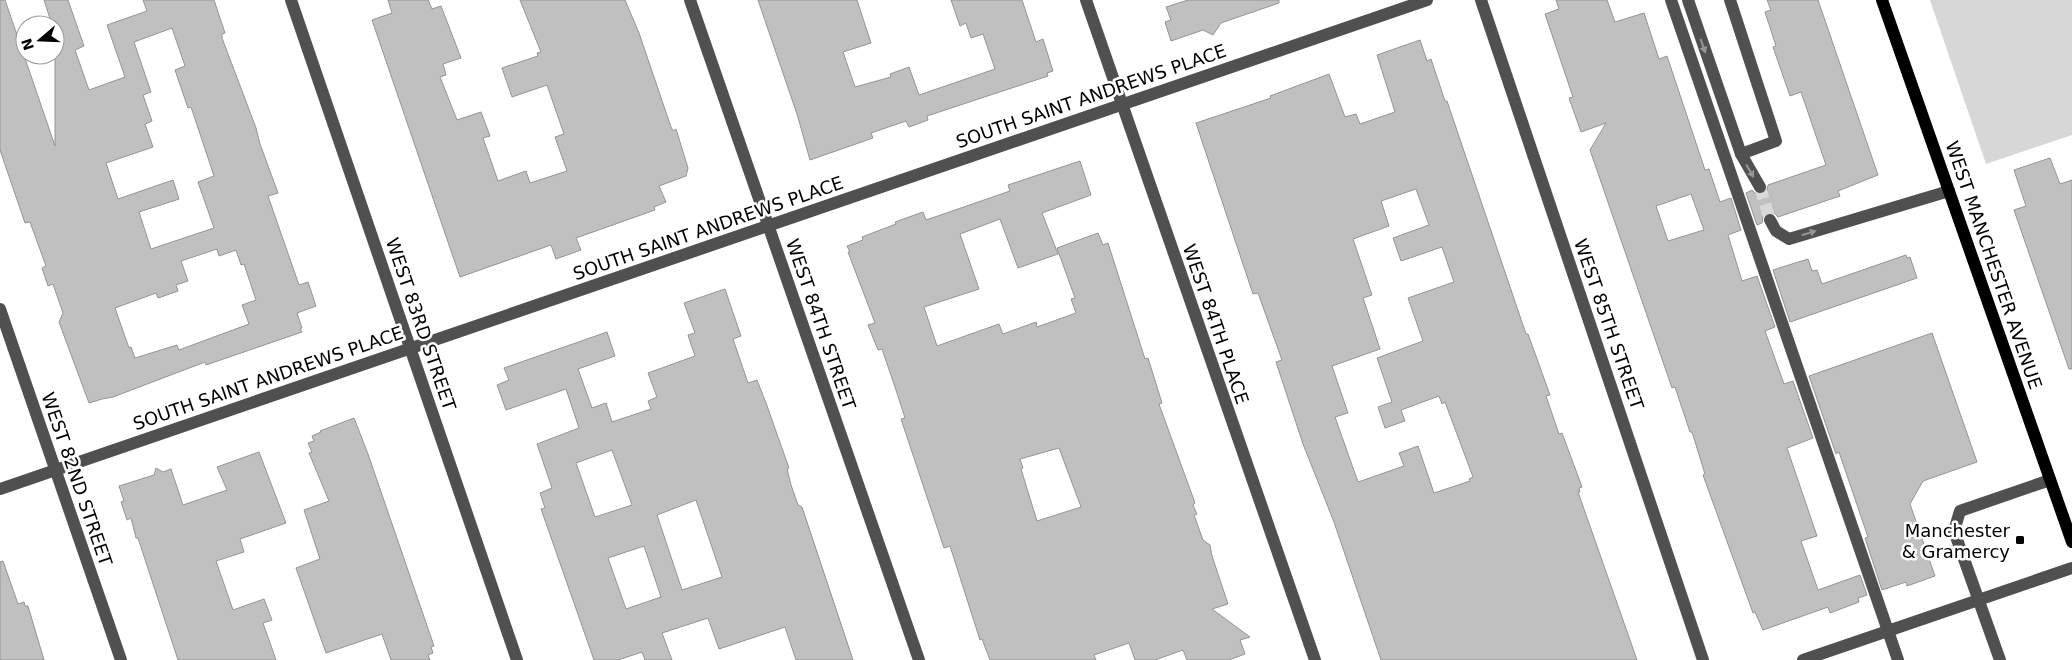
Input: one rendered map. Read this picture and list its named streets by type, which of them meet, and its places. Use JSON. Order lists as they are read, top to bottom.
{
  "streets": {
    "main road": ["WEST MANCHESTER AVENUE"],
    "street": [
      "SOUTH SAINT ANDREWS PLACE",
      "WEST 83RD STREET",
      "WEST 84TH STREET",
      "WEST 84TH PLACE",
      "WEST 85TH STREET",
      "WEST 82ND STREET"
    ]
  },
  "crossings": [
    ["SOUTH SAINT ANDREWS PLACE", "WEST 83RD STREET"],
    ["SOUTH SAINT ANDREWS PLACE", "WEST 84TH STREET"],
    ["SOUTH SAINT ANDREWS PLACE", "WEST 84TH PLACE"],
    ["SOUTH SAINT ANDREWS PLACE", "WEST 82ND STREET"]
  ],
  "places": {
    "transit": ["Manchester & Gramercy"]
  },
  "north": "left"
}
